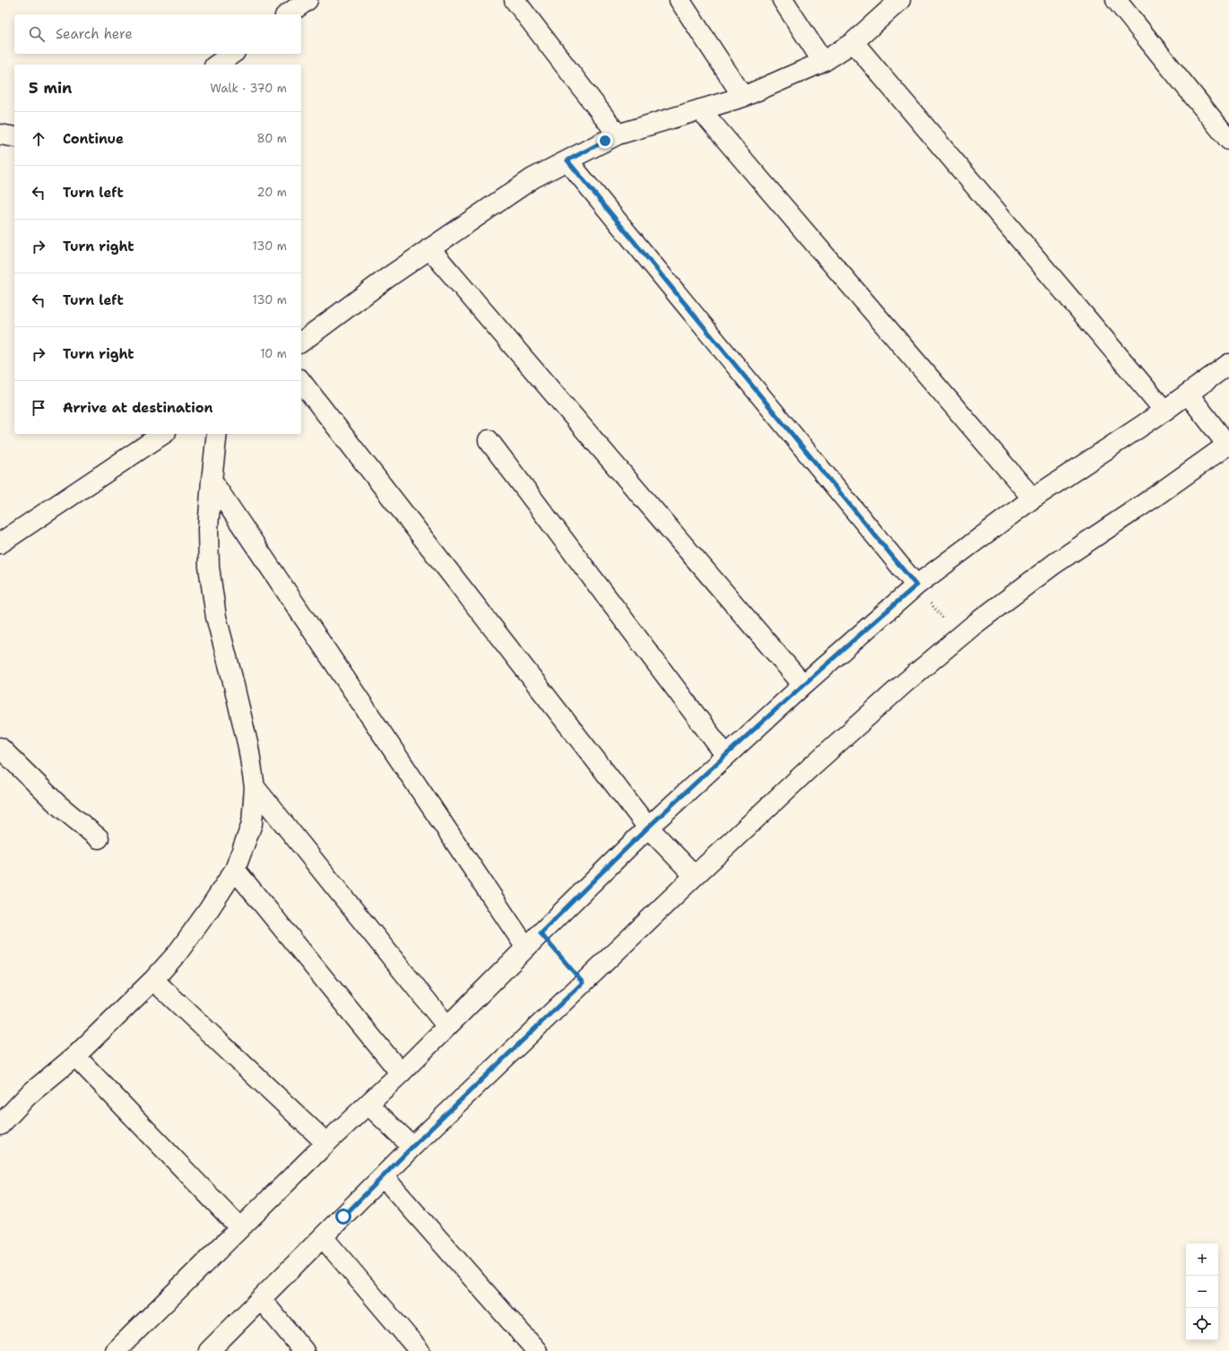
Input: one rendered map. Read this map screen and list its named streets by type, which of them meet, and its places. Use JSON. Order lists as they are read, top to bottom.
{
  "page": {
    "search": "Search here",
    "heading": ["5 min", "Walk · 370 m"],
    "list": [
      ["Continue", "80 m"],
      ["Turn left", "20 m"],
      ["Turn right", "130 m"],
      ["Turn left", "130 m"],
      ["Turn right", "10 m"],
      "Arrive at destination"
    ],
    "map_buttons": ["+", "−"]
  }
}
